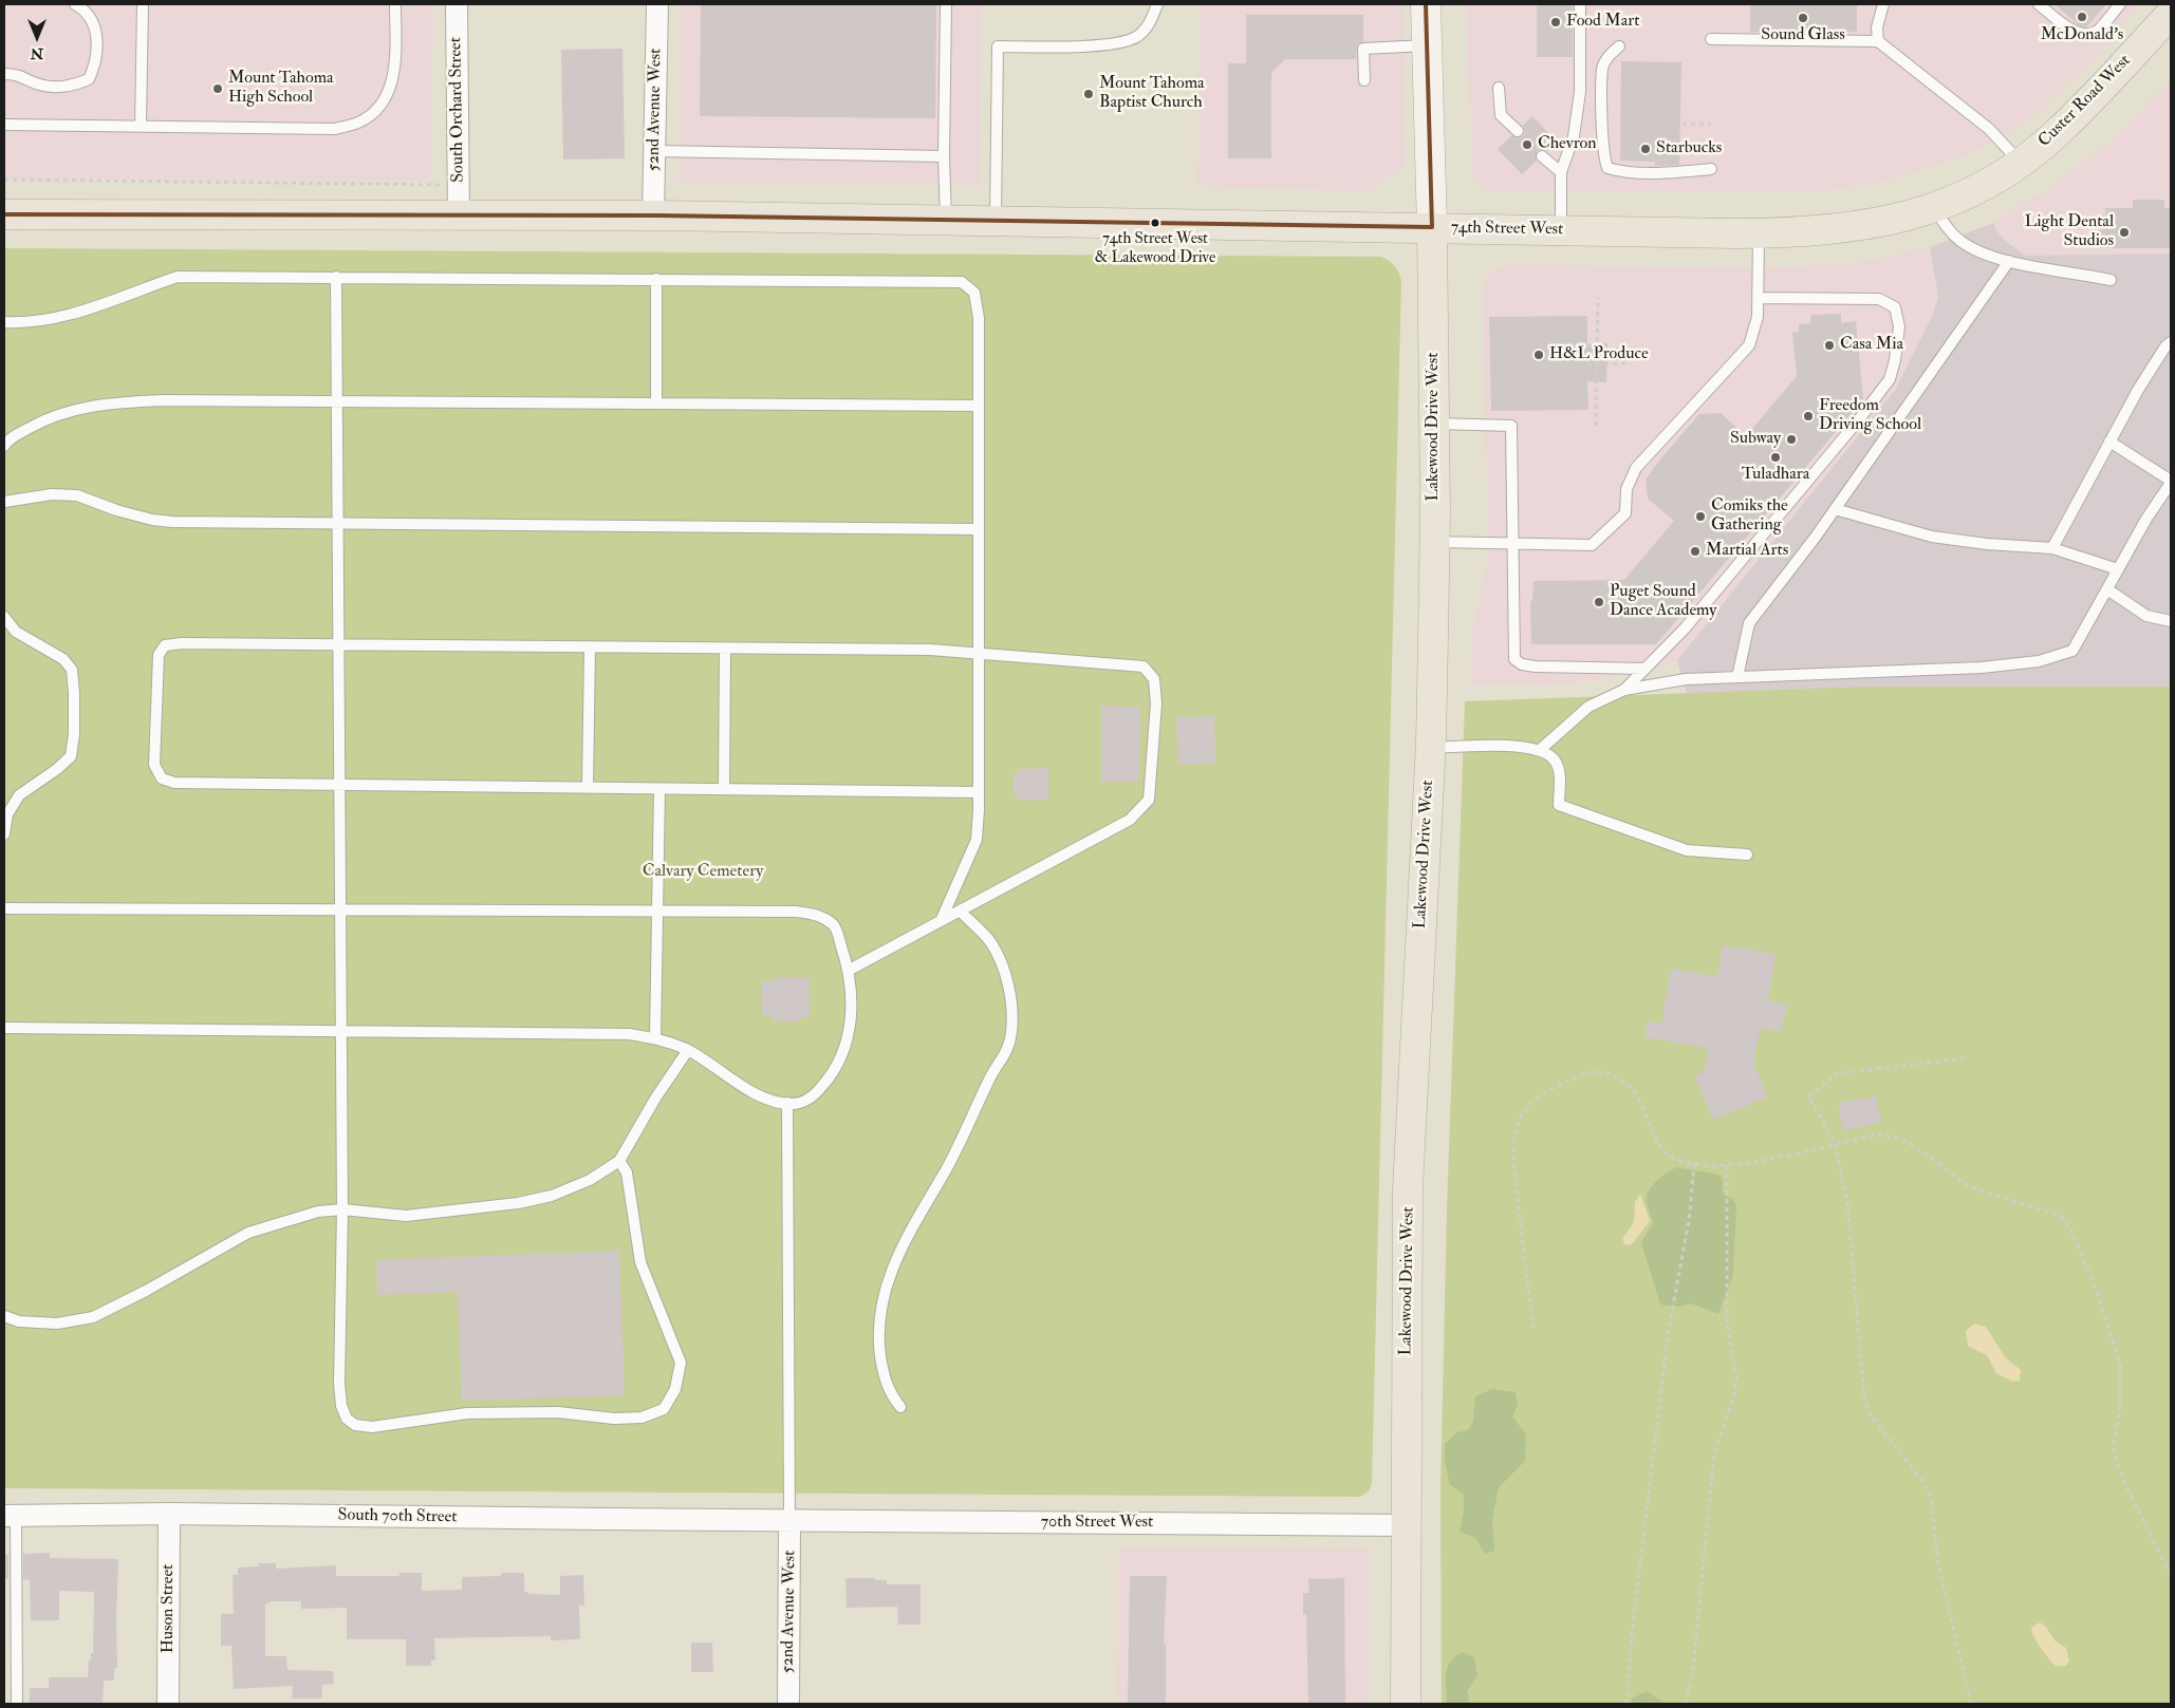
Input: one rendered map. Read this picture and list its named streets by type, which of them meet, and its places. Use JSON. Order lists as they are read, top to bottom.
{
  "streets": {
    "main road": ["Custer Road West", "74th Street West", "Lakewood Drive West"],
    "street": [
      "South Orchard Street",
      "52nd Avenue West",
      "South 70th Street",
      "70th Street West",
      "Huson Street"
    ]
  },
  "crossings": [
    ["Custer Road West", "74th Street West"],
    ["South Orchard Street", "74th Street West"],
    ["52nd Avenue West", "74th Street West"],
    ["52nd Avenue West", "South 70th Street"],
    ["52nd Avenue West", "70th Street West"],
    ["74th Street West", "Lakewood Drive West"],
    ["Lakewood Drive West", "70th Street West"],
    ["South 70th Street", "70th Street West"],
    ["South 70th Street", "Huson Street"]
  ],
  "parks": ["Calvary Cemetery"],
  "places": [
    "McDonald's",
    "Sound Glass",
    "Food Mart",
    "Mount Tahoma High School",
    "Mount Tahoma Baptist Church",
    "Chevron",
    "Starbucks",
    "74th Street West & Lakewood Drive",
    "Light Dental Studios",
    "Casa Mia",
    "H&L Produce",
    "Freedom Driving School",
    "Subway",
    "Tuladhara",
    "Comiks the Gathering",
    "Martial Arts",
    "Puget Sound Dance Academy"
  ],
  "north": "bottom"
}
